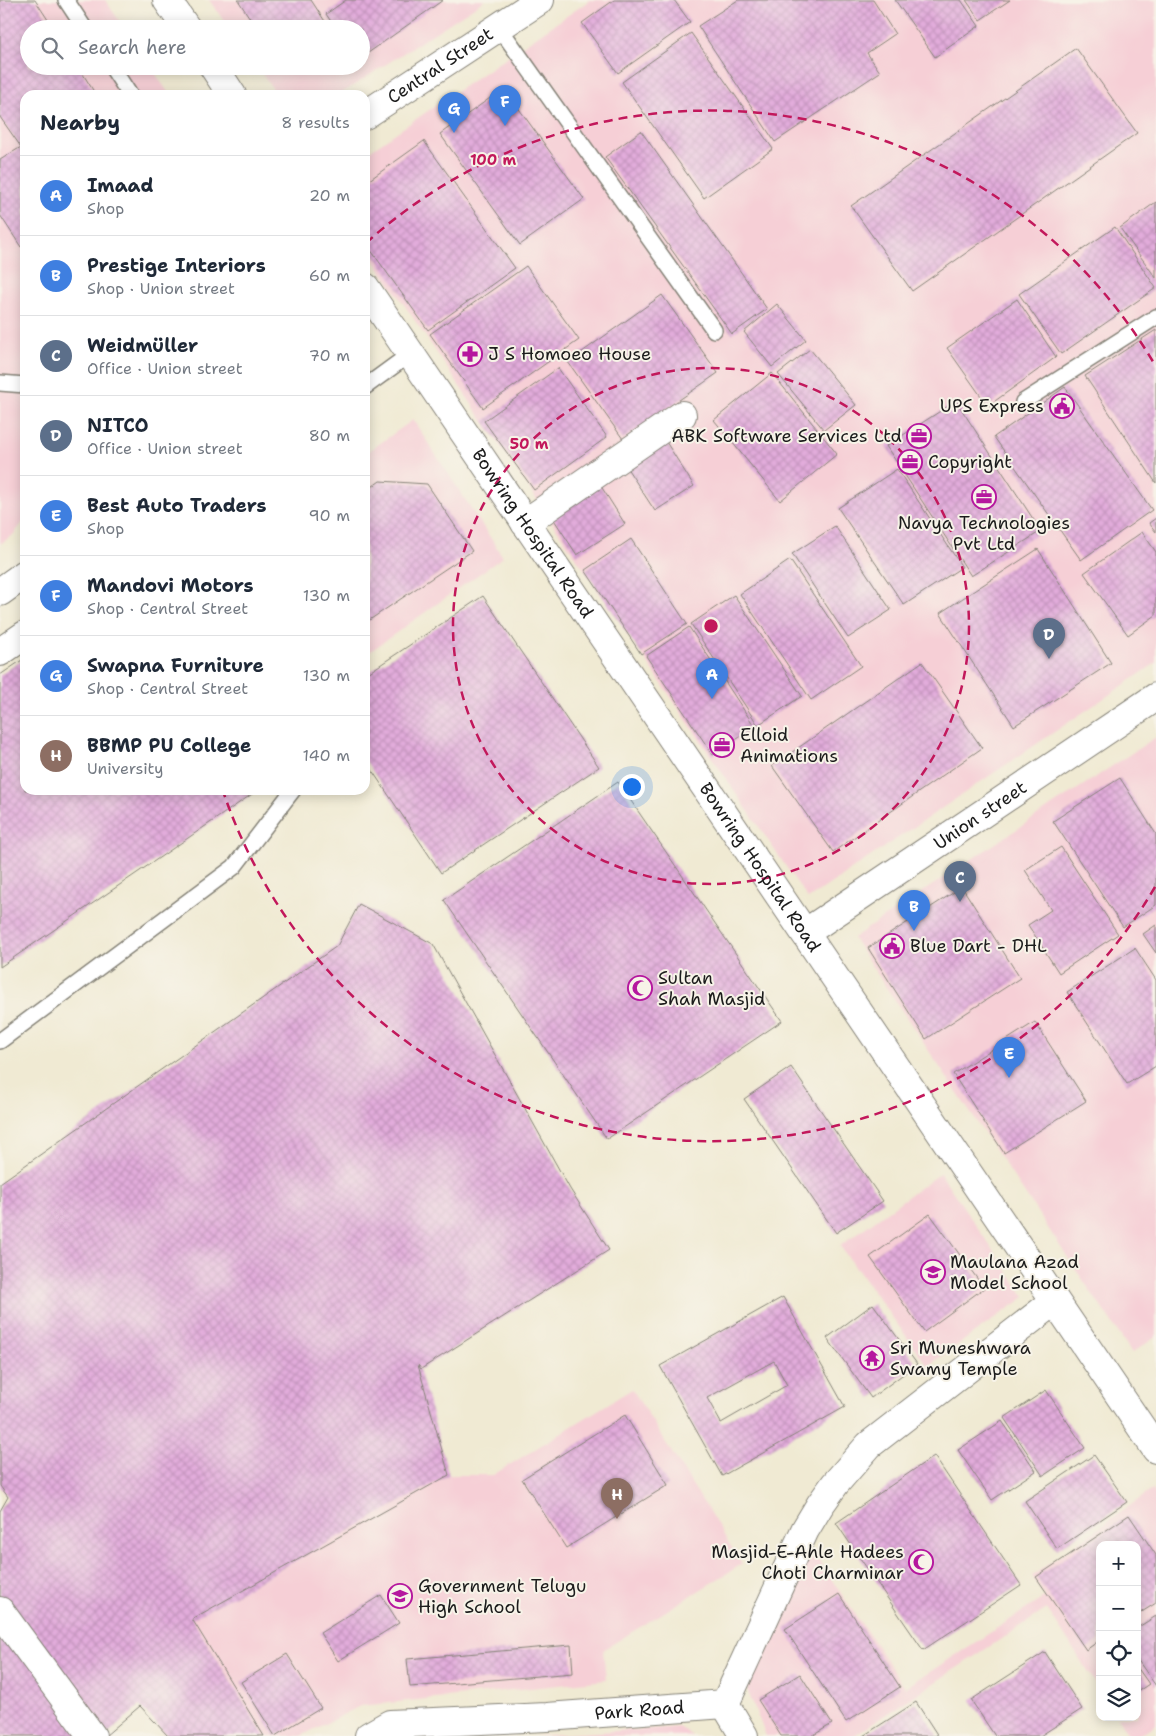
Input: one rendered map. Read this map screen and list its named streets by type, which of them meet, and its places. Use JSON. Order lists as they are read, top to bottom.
{
  "streets": {
    "street": [
      "Central Street",
      "Bowring Hospital Road",
      "Union street",
      "Park Road"
    ]
  },
  "crossings": [
    ["Bowring Hospital Road", "Union street"]
  ],
  "places": {
    "pharmacy": ["J S Homoeo House"],
    "public building": ["UPS Express", "Blue Dart - DHL"],
    "office": [
      "ABK Software Services Ltd",
      "Copyright",
      "Navya Technologies Pvt Ltd",
      "Elloid Animations"
    ],
    "mosque": ["Sultan Shah Masjid", "Masjid-E-Ahle Hadees Choti Charminar"],
    "school or university": ["Maulana Azad Model School", "Government Telugu High School"],
    "temple": ["Sri Muneshwara Swamy Temple"]
  },
  "page": {
    "search": "Search here",
    "pins": [
      "F",
      "G",
      "D",
      "A",
      "C",
      "B",
      "E",
      "H"
    ],
    "heading": ["Nearby", "8 results"],
    "list": [
      {
        "mark": "A",
        "name": "Imaad",
        "note": "Shop",
        "value": "20 m"
      },
      {
        "mark": "B",
        "name": "Prestige Interiors",
        "note": "Shop · Union street",
        "value": "60 m"
      },
      {
        "mark": "C",
        "name": "Weidmüller",
        "note": "Office · Union street",
        "value": "70 m"
      },
      {
        "mark": "D",
        "name": "NITCO",
        "note": "Office · Union street",
        "value": "80 m"
      },
      {
        "mark": "E",
        "name": "Best Auto Traders",
        "note": "Shop",
        "value": "90 m"
      },
      {
        "mark": "F",
        "name": "Mandovi Motors",
        "note": "Shop · Central Street",
        "value": "130 m"
      },
      {
        "mark": "G",
        "name": "Swapna Furniture",
        "note": "Shop · Central Street",
        "value": "130 m"
      },
      {
        "mark": "H",
        "name": "BBMP PU College",
        "note": "University",
        "value": "140 m"
      }
    ],
    "map_buttons": ["+", "−"]
  },
  "rings": ["100 m", "50 m"]
}
